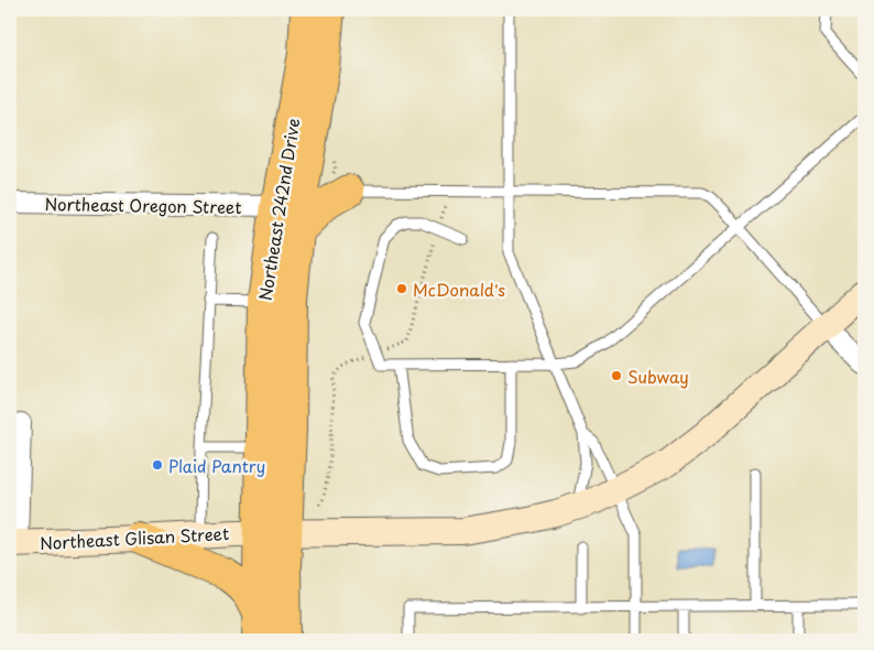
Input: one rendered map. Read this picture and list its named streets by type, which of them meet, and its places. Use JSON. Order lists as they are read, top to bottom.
{
  "streets": {
    "highway": ["Northeast 242nd Drive"],
    "main road": ["Northeast Glisan Street"],
    "street": ["Northeast Oregon Street"]
  },
  "crossings": [
    ["Northeast Oregon Street", "Northeast 242nd Drive"],
    ["Northeast 242nd Drive", "Northeast Glisan Street"]
  ],
  "places": ["McDonald's", "Subway", "Plaid Pantry"]
}
